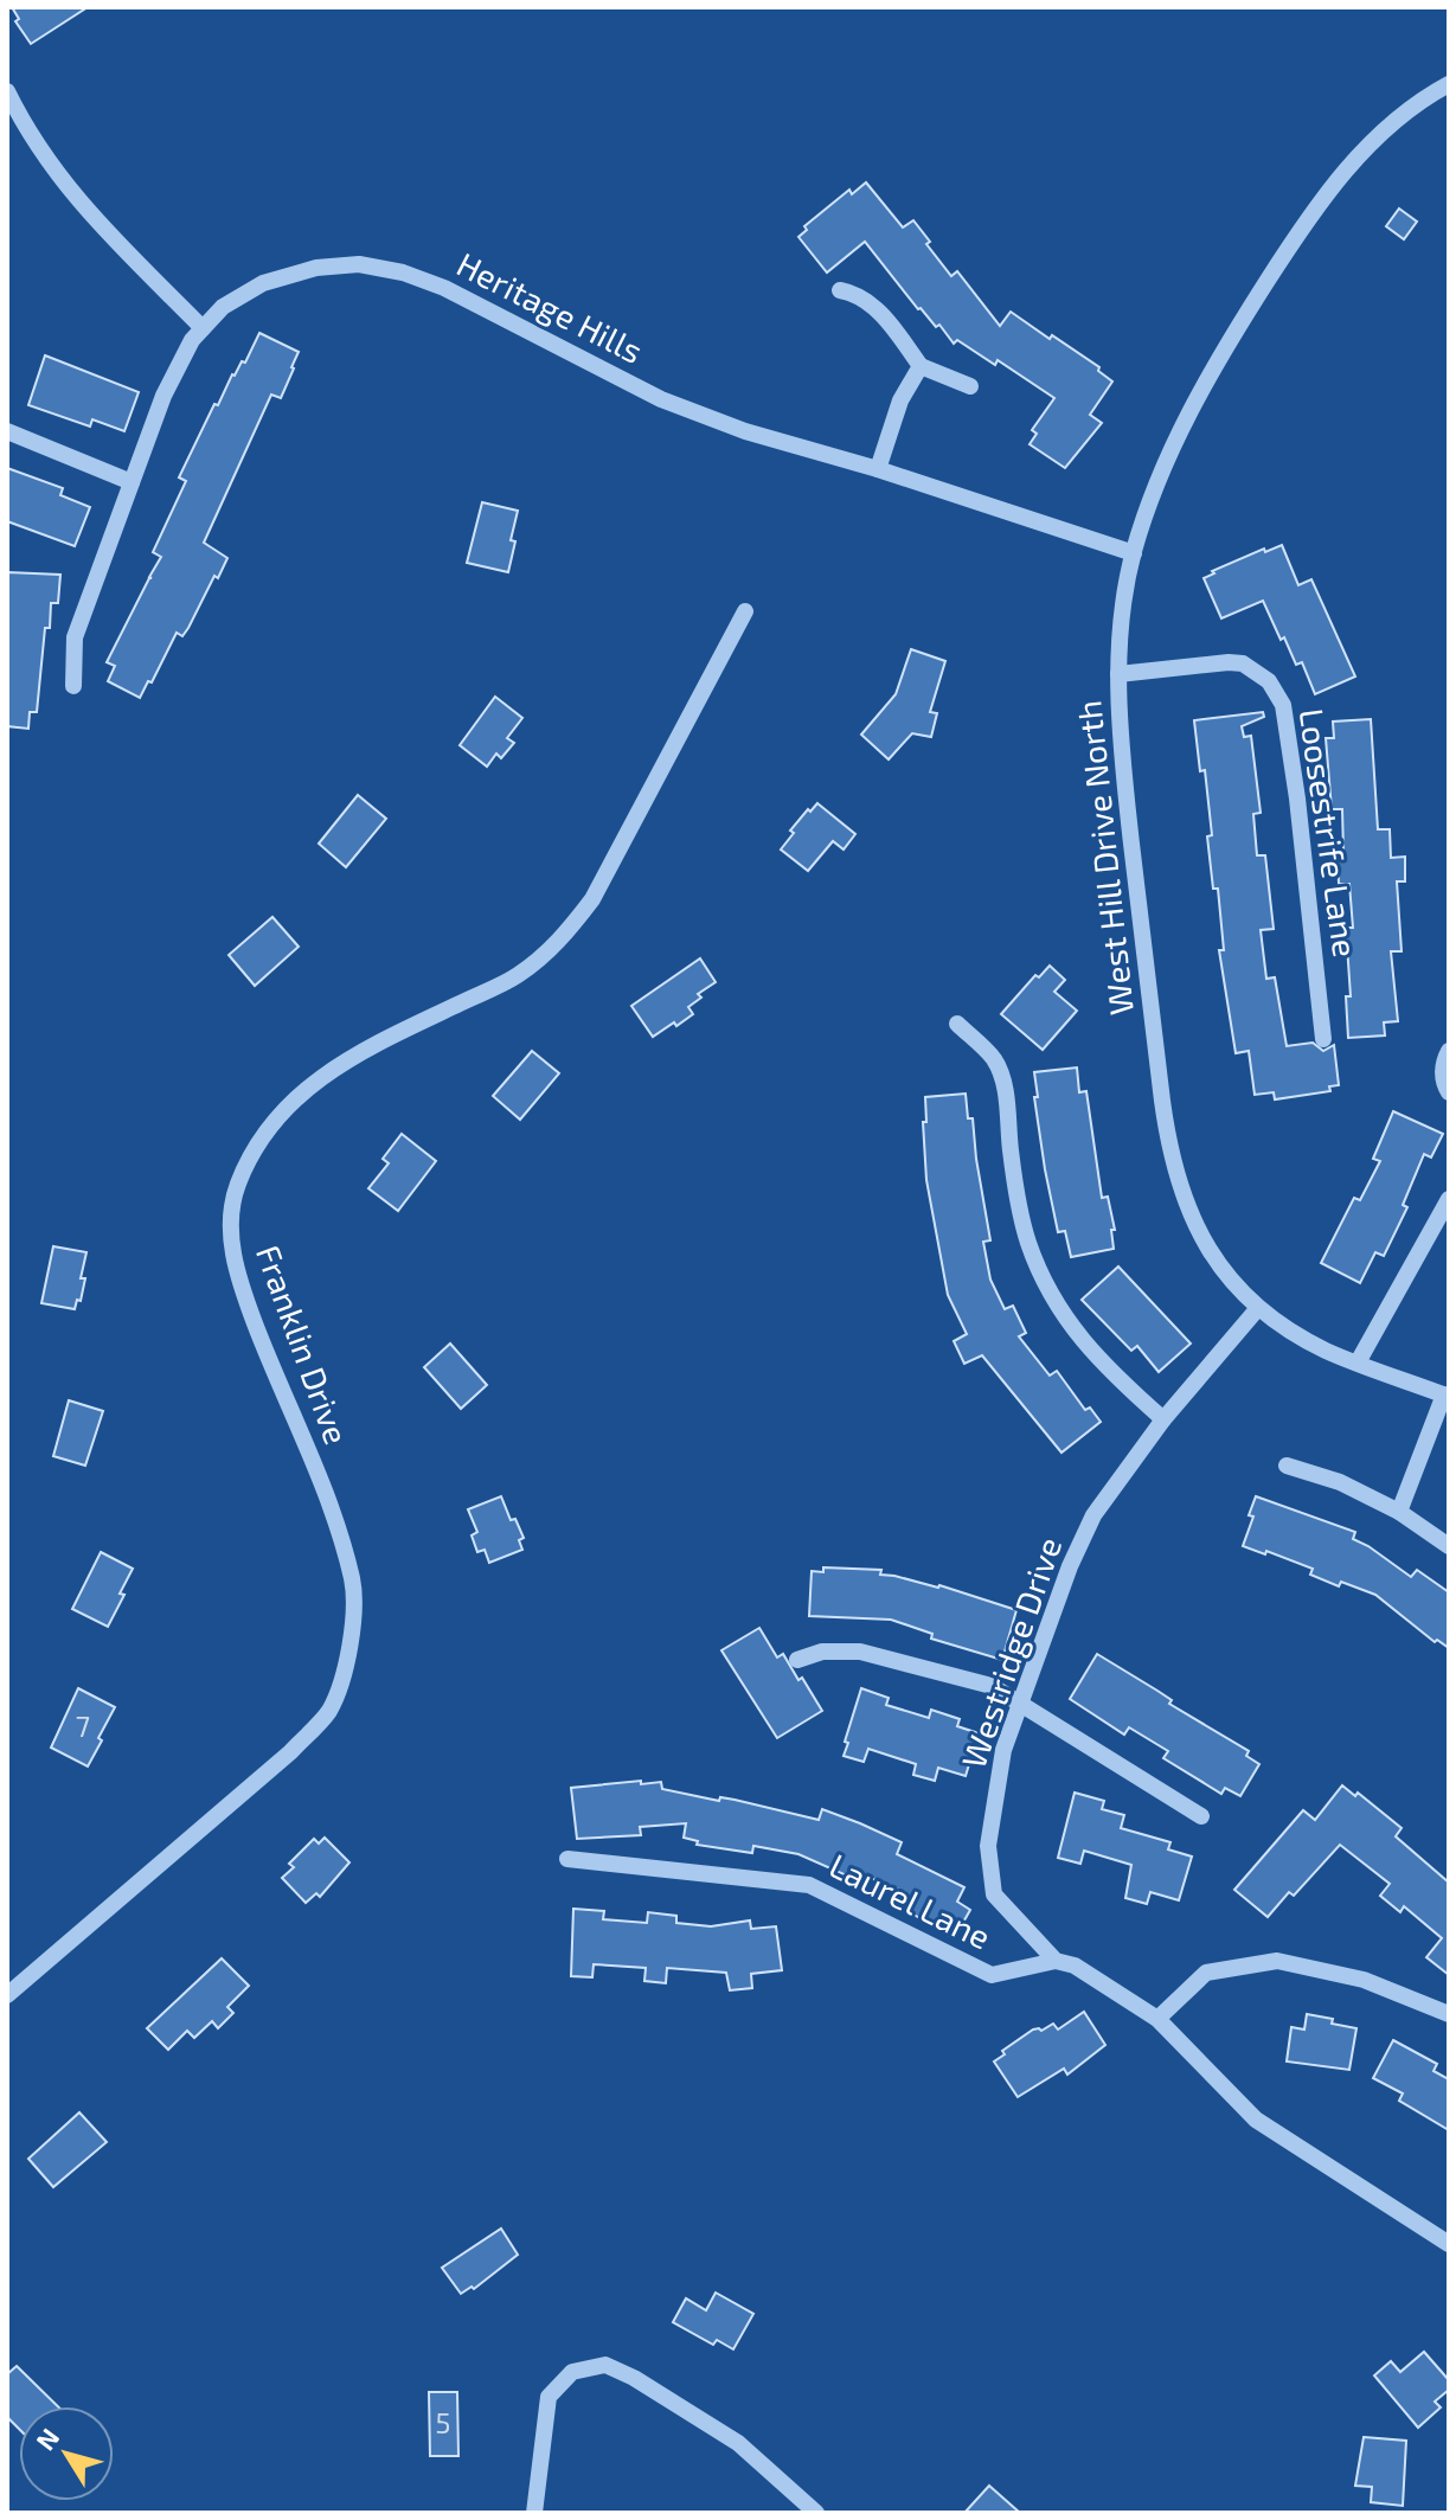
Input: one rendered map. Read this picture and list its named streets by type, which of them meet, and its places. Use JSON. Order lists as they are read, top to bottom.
{
  "streets": {
    "street": [
      "Heritage Hills",
      "Loosestrife Lane",
      "West Hill Drive North",
      "Franklin Drive",
      "Westridge Drive",
      "Laurel Lane"
    ]
  },
  "crossings": [
    ["Heritage Hills", "West Hill Drive North"],
    ["Loosestrife Lane", "West Hill Drive North"],
    ["West Hill Drive North", "Westridge Drive"],
    ["Westridge Drive", "Laurel Lane"]
  ],
  "house_numbers": ["7", "5"],
  "north": "top left"
}
